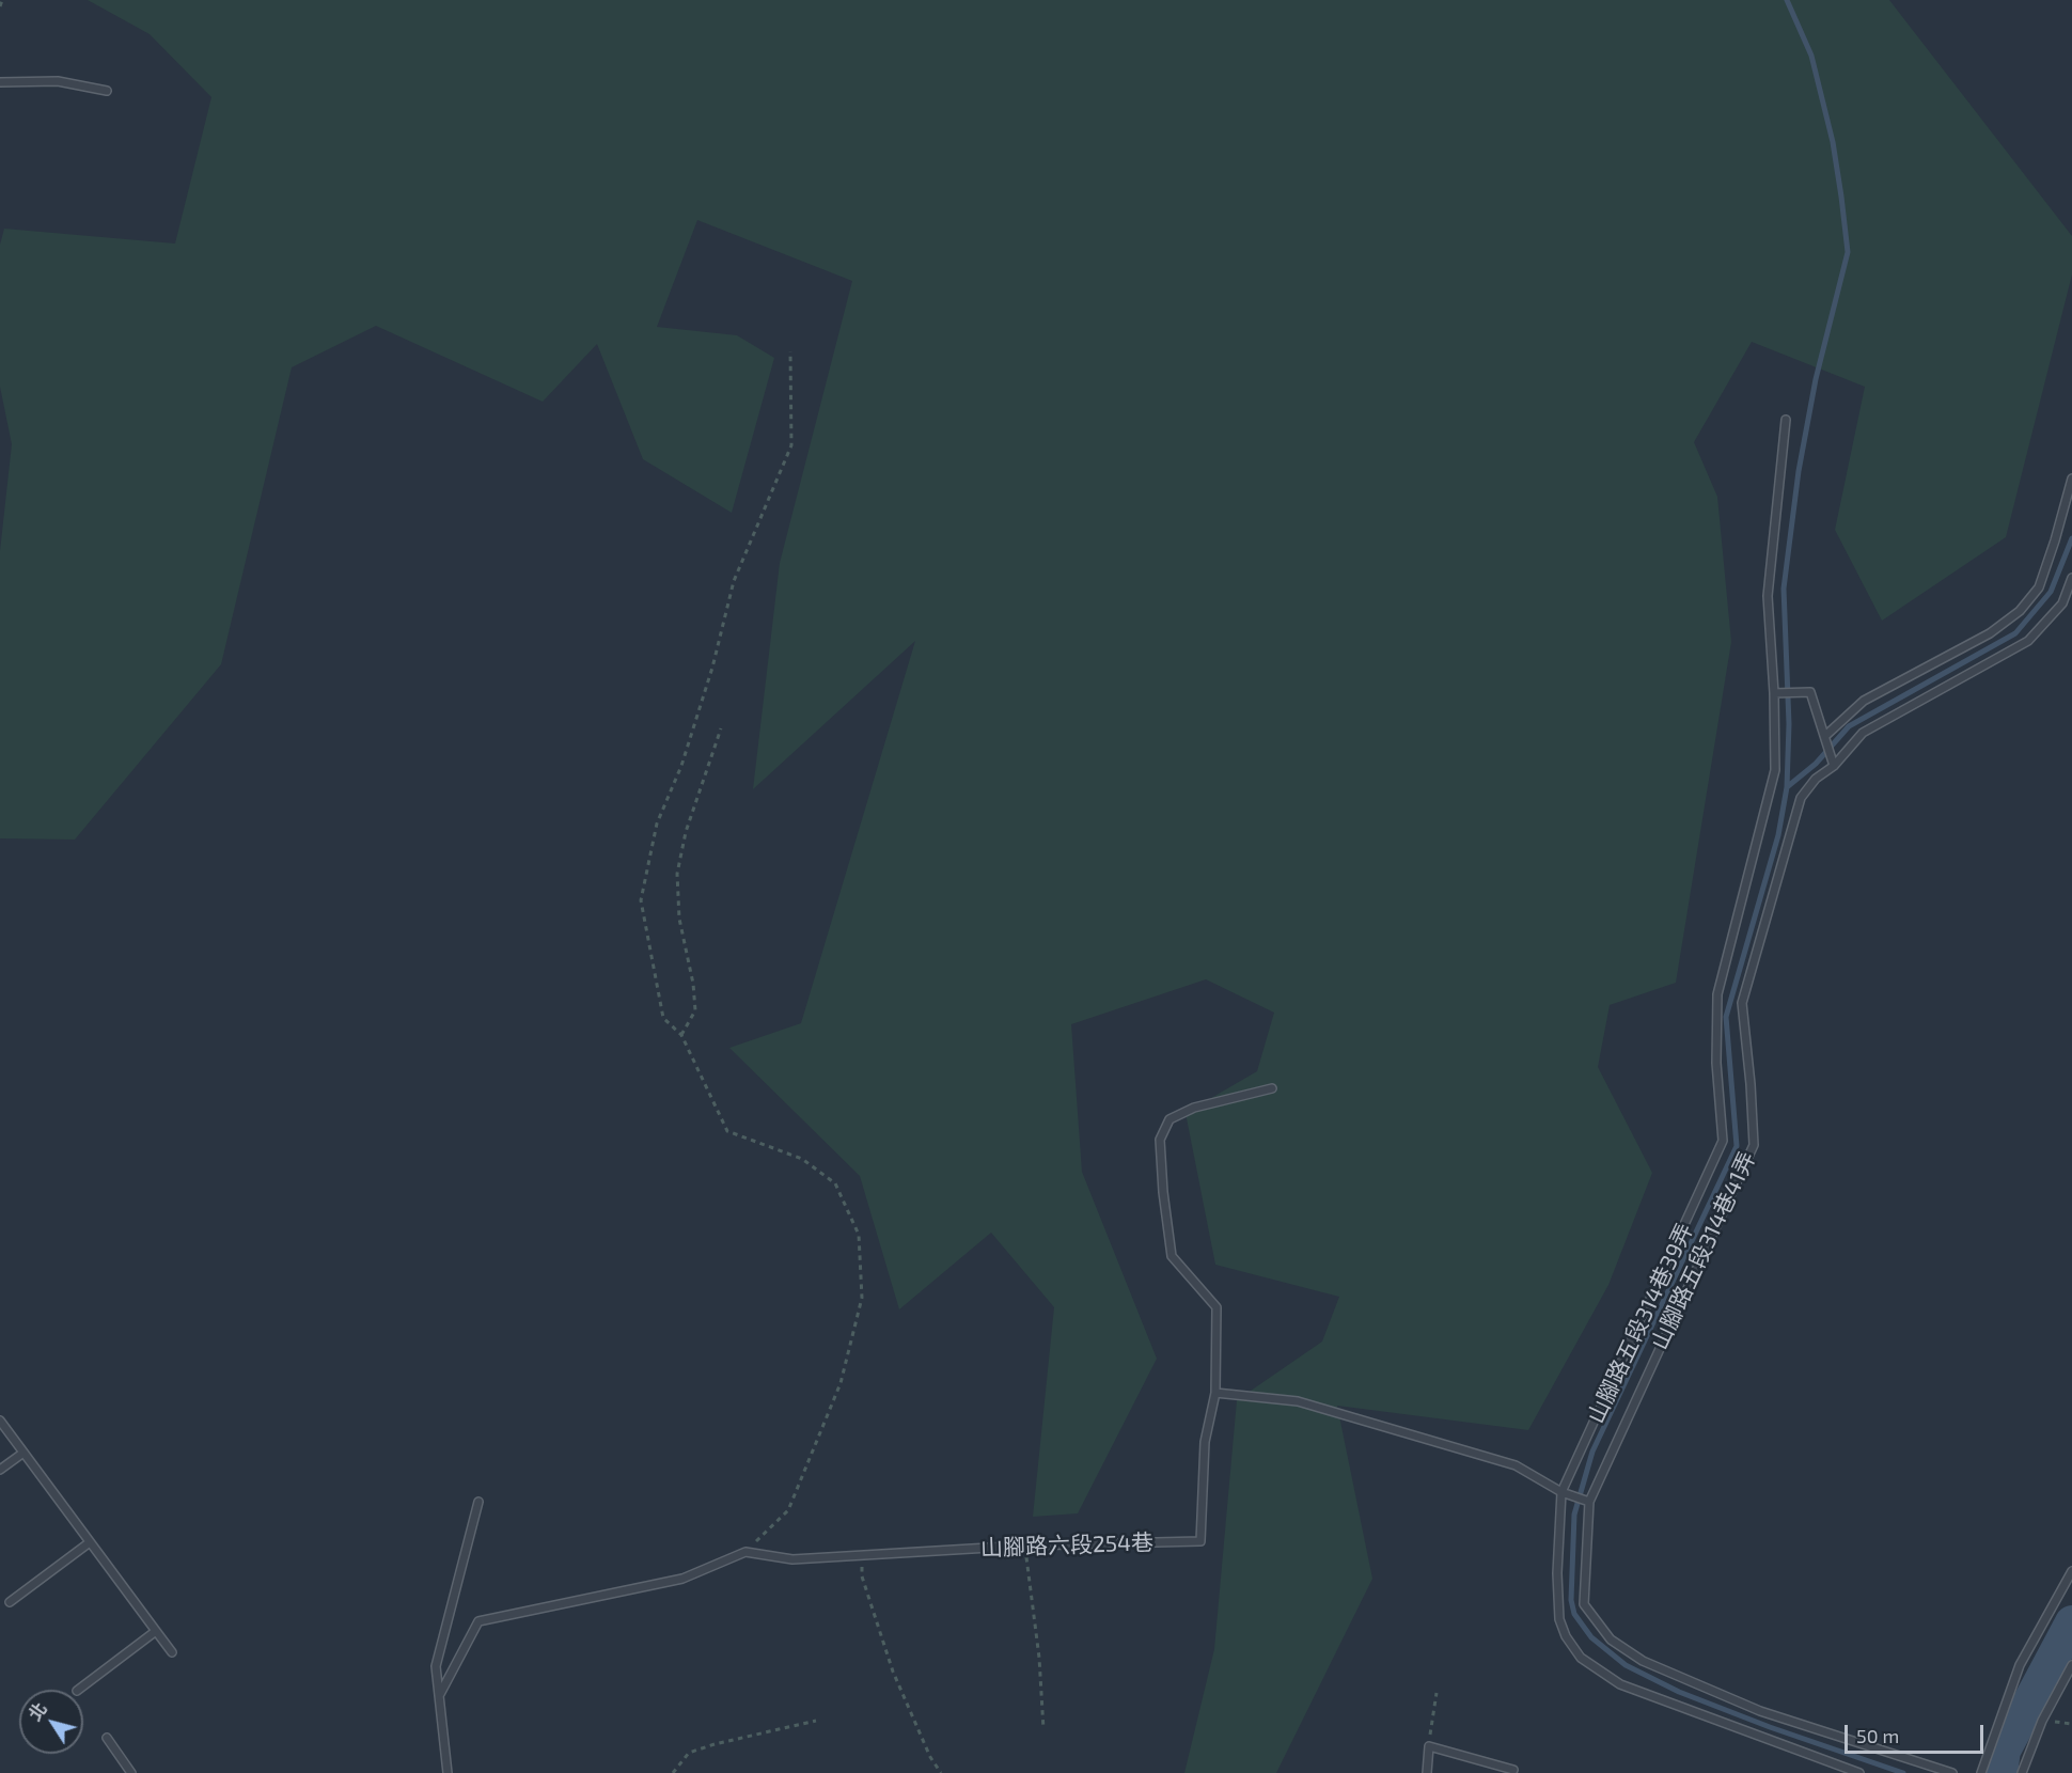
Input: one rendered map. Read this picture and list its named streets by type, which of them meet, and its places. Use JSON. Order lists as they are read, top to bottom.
{
  "streets": {
    "lane": ["山腳路五段314巷41弄", "山腳路五段314巷39弄", "山腳路六段254巷"]
  },
  "scale_bar": "50 m",
  "north": "top left"
}
